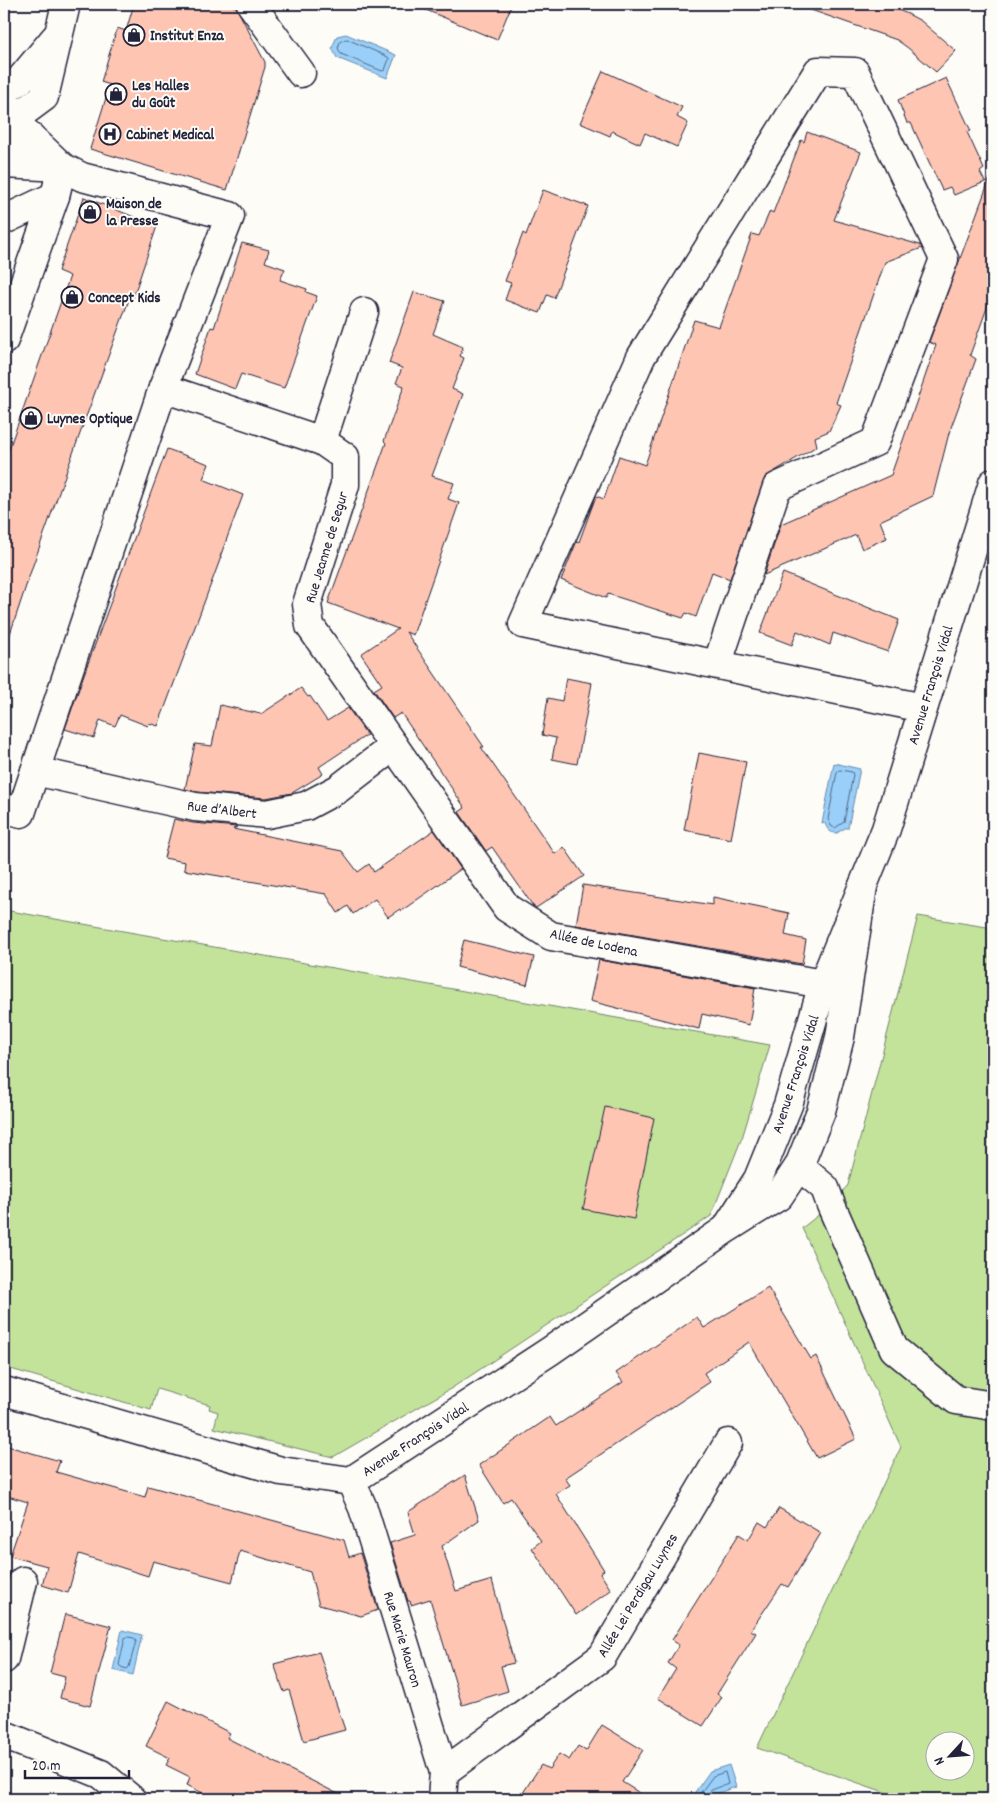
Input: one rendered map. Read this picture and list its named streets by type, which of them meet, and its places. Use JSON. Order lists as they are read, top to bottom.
{
  "streets": {
    "street": [
      "Rue Jeanne de Segur",
      "Avenue François Vidal",
      "Rue d’Albert",
      "Allée de Lodena",
      "Allée Lei Perdigau Luynes",
      "Rue Marie Mauron"
    ]
  },
  "crossings": [
    ["Rue Jeanne de Segur", "Rue d’Albert"],
    ["Rue Jeanne de Segur", "Allée de Lodena"],
    ["Avenue François Vidal", "Allée de Lodena"],
    ["Avenue François Vidal", "Rue Marie Mauron"],
    ["Rue d’Albert", "Allée de Lodena"],
    ["Allée Lei Perdigau Luynes", "Rue Marie Mauron"]
  ],
  "places": {
    "shop": [
      "Institut Enza",
      "Les Halles du Goût",
      "Maison de la Presse",
      "Concept Kids",
      "Luynes Optique"
    ],
    "hospital": ["Cabinet Medical"]
  },
  "scale_bar": "20 m",
  "north": "bottom left"
}
